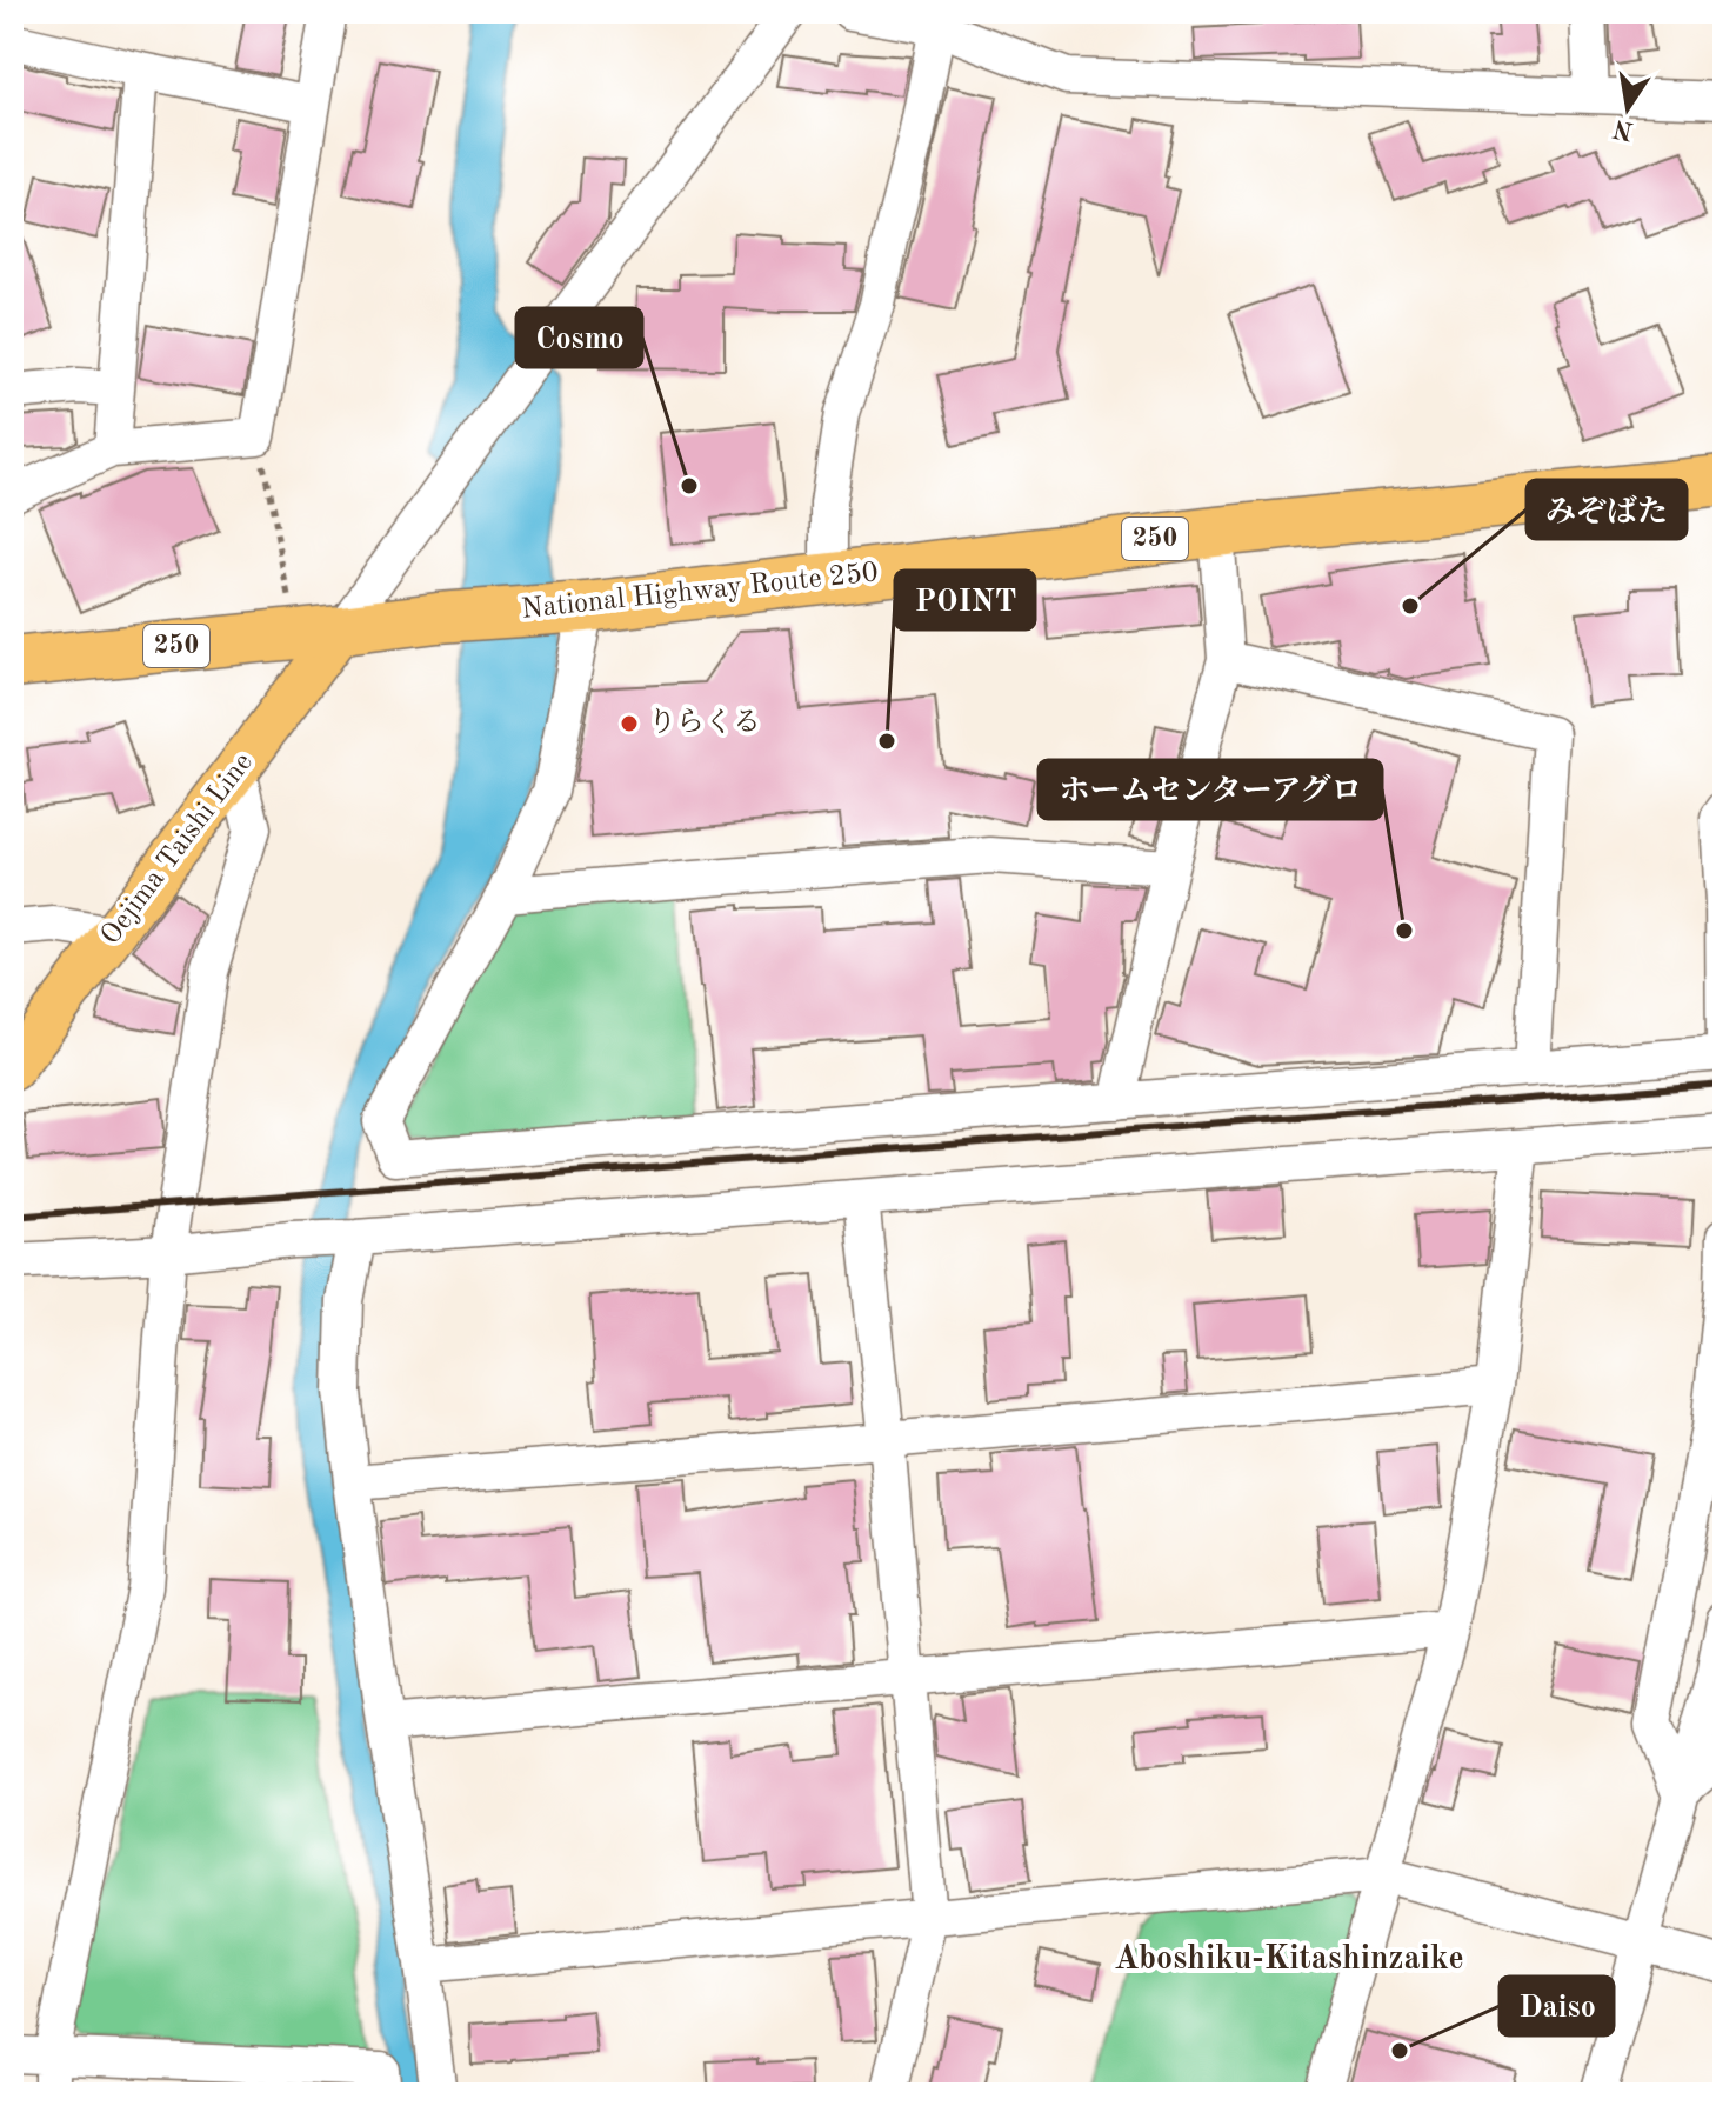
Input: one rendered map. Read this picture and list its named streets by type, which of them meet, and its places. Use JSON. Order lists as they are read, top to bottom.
{
  "streets": {
    "highway": ["250", "National Highway Route 250"],
    "main road": ["Oejima Taishi Line"]
  },
  "crossings": [
    ["National Highway Route 250", "Oejima Taishi Line"]
  ],
  "districts": ["Aboshiku-Kitashinzaike"],
  "places": [
    "Cosmo",
    "みぞばた",
    "りらくる",
    "POINT",
    "ホームセンターアグロ",
    "Daiso"
  ],
  "north": "bottom"
}
